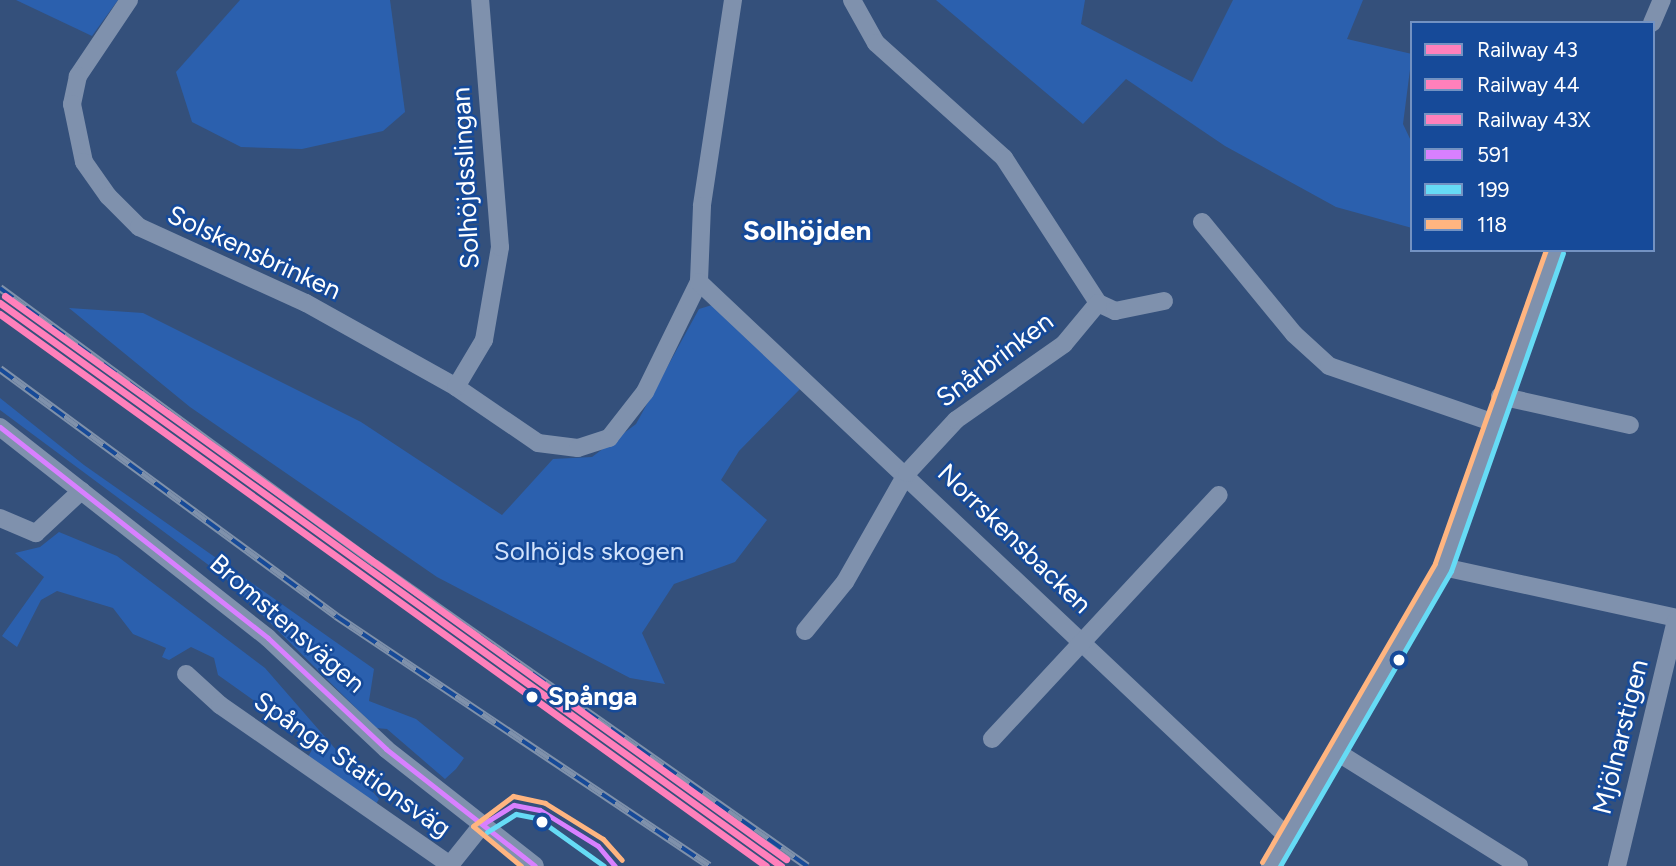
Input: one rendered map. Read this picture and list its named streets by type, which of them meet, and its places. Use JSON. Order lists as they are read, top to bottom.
{
  "streets": {
    "street": [
      "Solhöjdsslingan",
      "Solskensbrinken",
      "Snårbrinken",
      "Norrskensbacken",
      "Bromstensvägen",
      "Mjölnarstigen",
      "Spånga Stationsväg"
    ]
  },
  "crossings": [
    ["Solhöjdsslingan", "Solskensbrinken"],
    ["Solskensbrinken", "Norrskensbacken"],
    ["Snårbrinken", "Norrskensbacken"],
    ["Bromstensvägen", "Spånga Stationsväg"]
  ],
  "districts": ["Solhöjden"],
  "parks": ["Solhöjds skogen"],
  "places": ["Spånga"],
  "lines": [
    "transit line 118",
    "transit line 199",
    "rail line 43X",
    "rail line 43",
    "rail line 44",
    "transit line 591"
  ],
  "legend": [
    "Railway 43",
    "Railway 44",
    "Railway 43X",
    "591",
    "199",
    "118"
  ]
}
